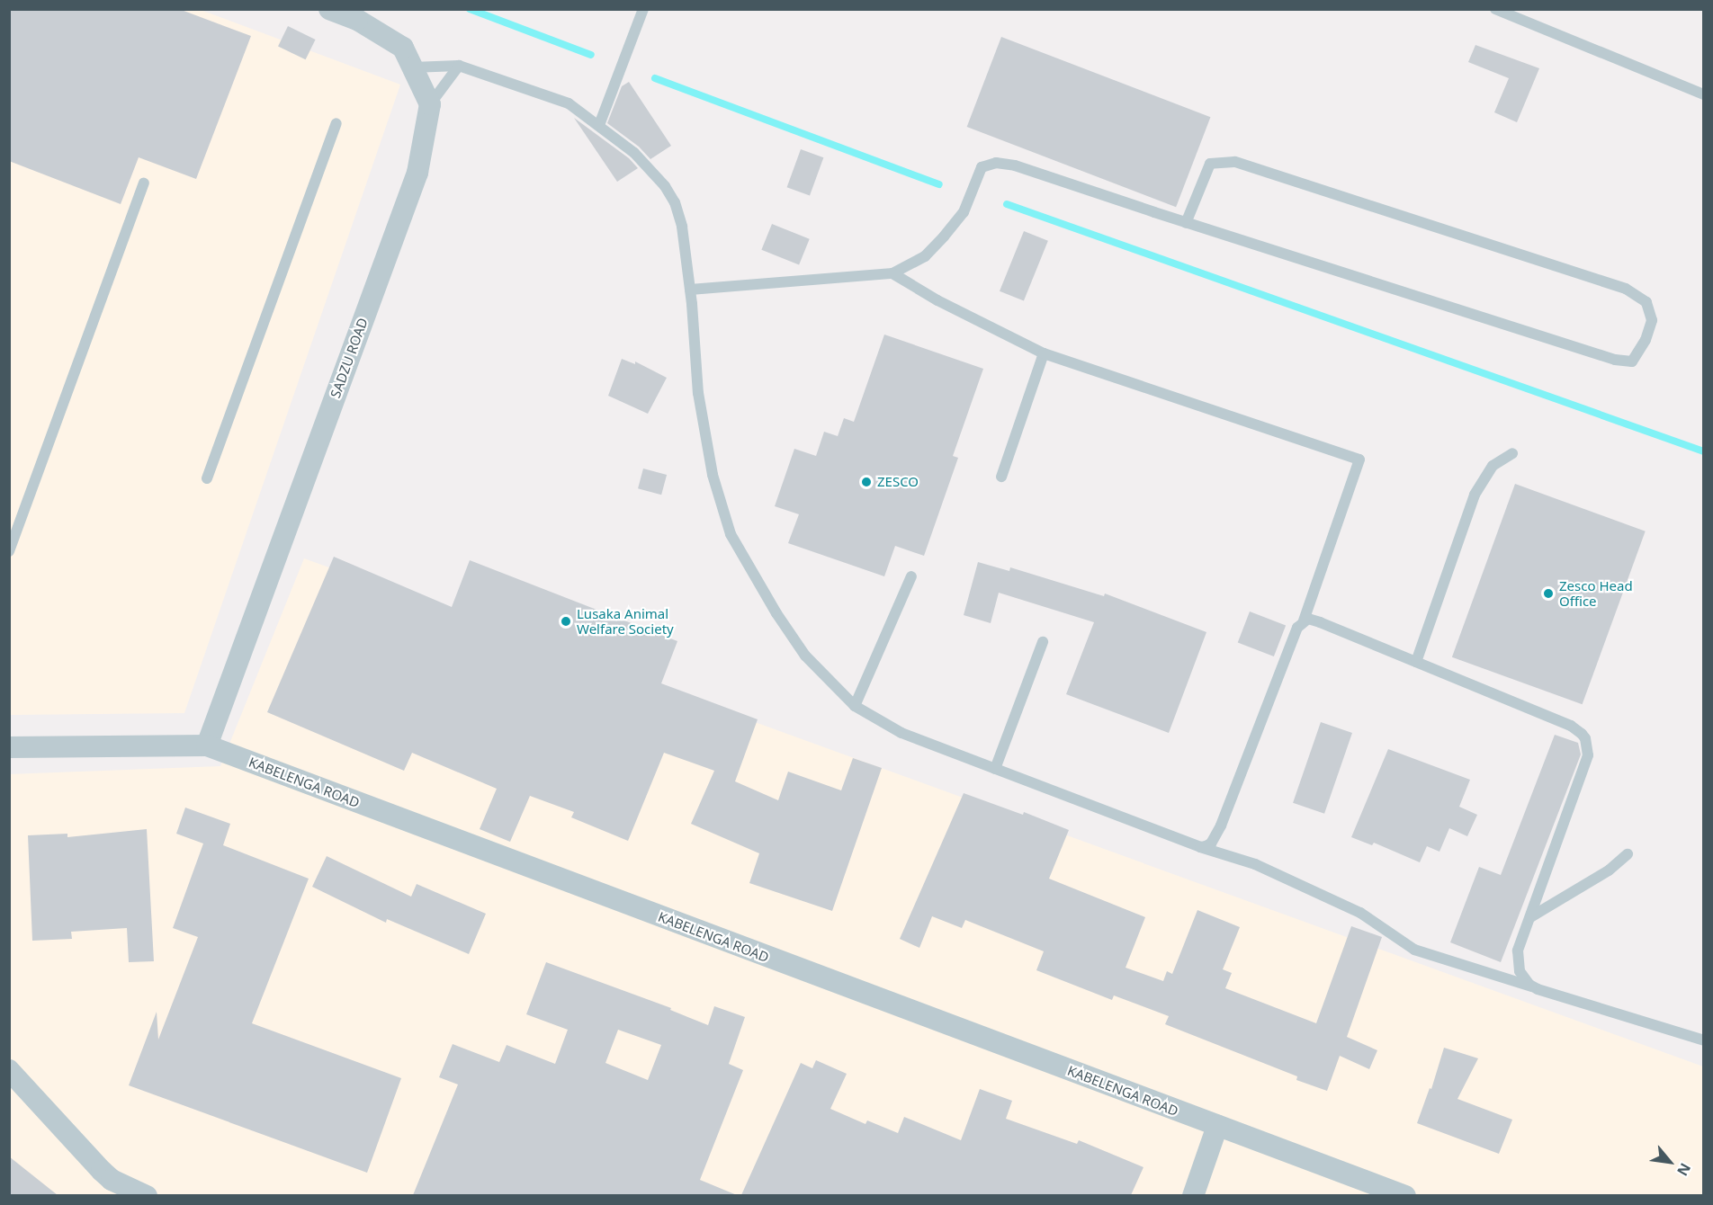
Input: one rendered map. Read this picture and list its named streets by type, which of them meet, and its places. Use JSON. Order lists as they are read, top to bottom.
{
  "streets": {
    "street": ["SADZU ROAD", "KABELENGA ROAD"]
  },
  "crossings": [
    ["SADZU ROAD", "KABELENGA ROAD"]
  ],
  "places": ["ZESCO", "Zesco Head Office", "Lusaka Animal Welfare Society"],
  "north": "bottom right"
}
